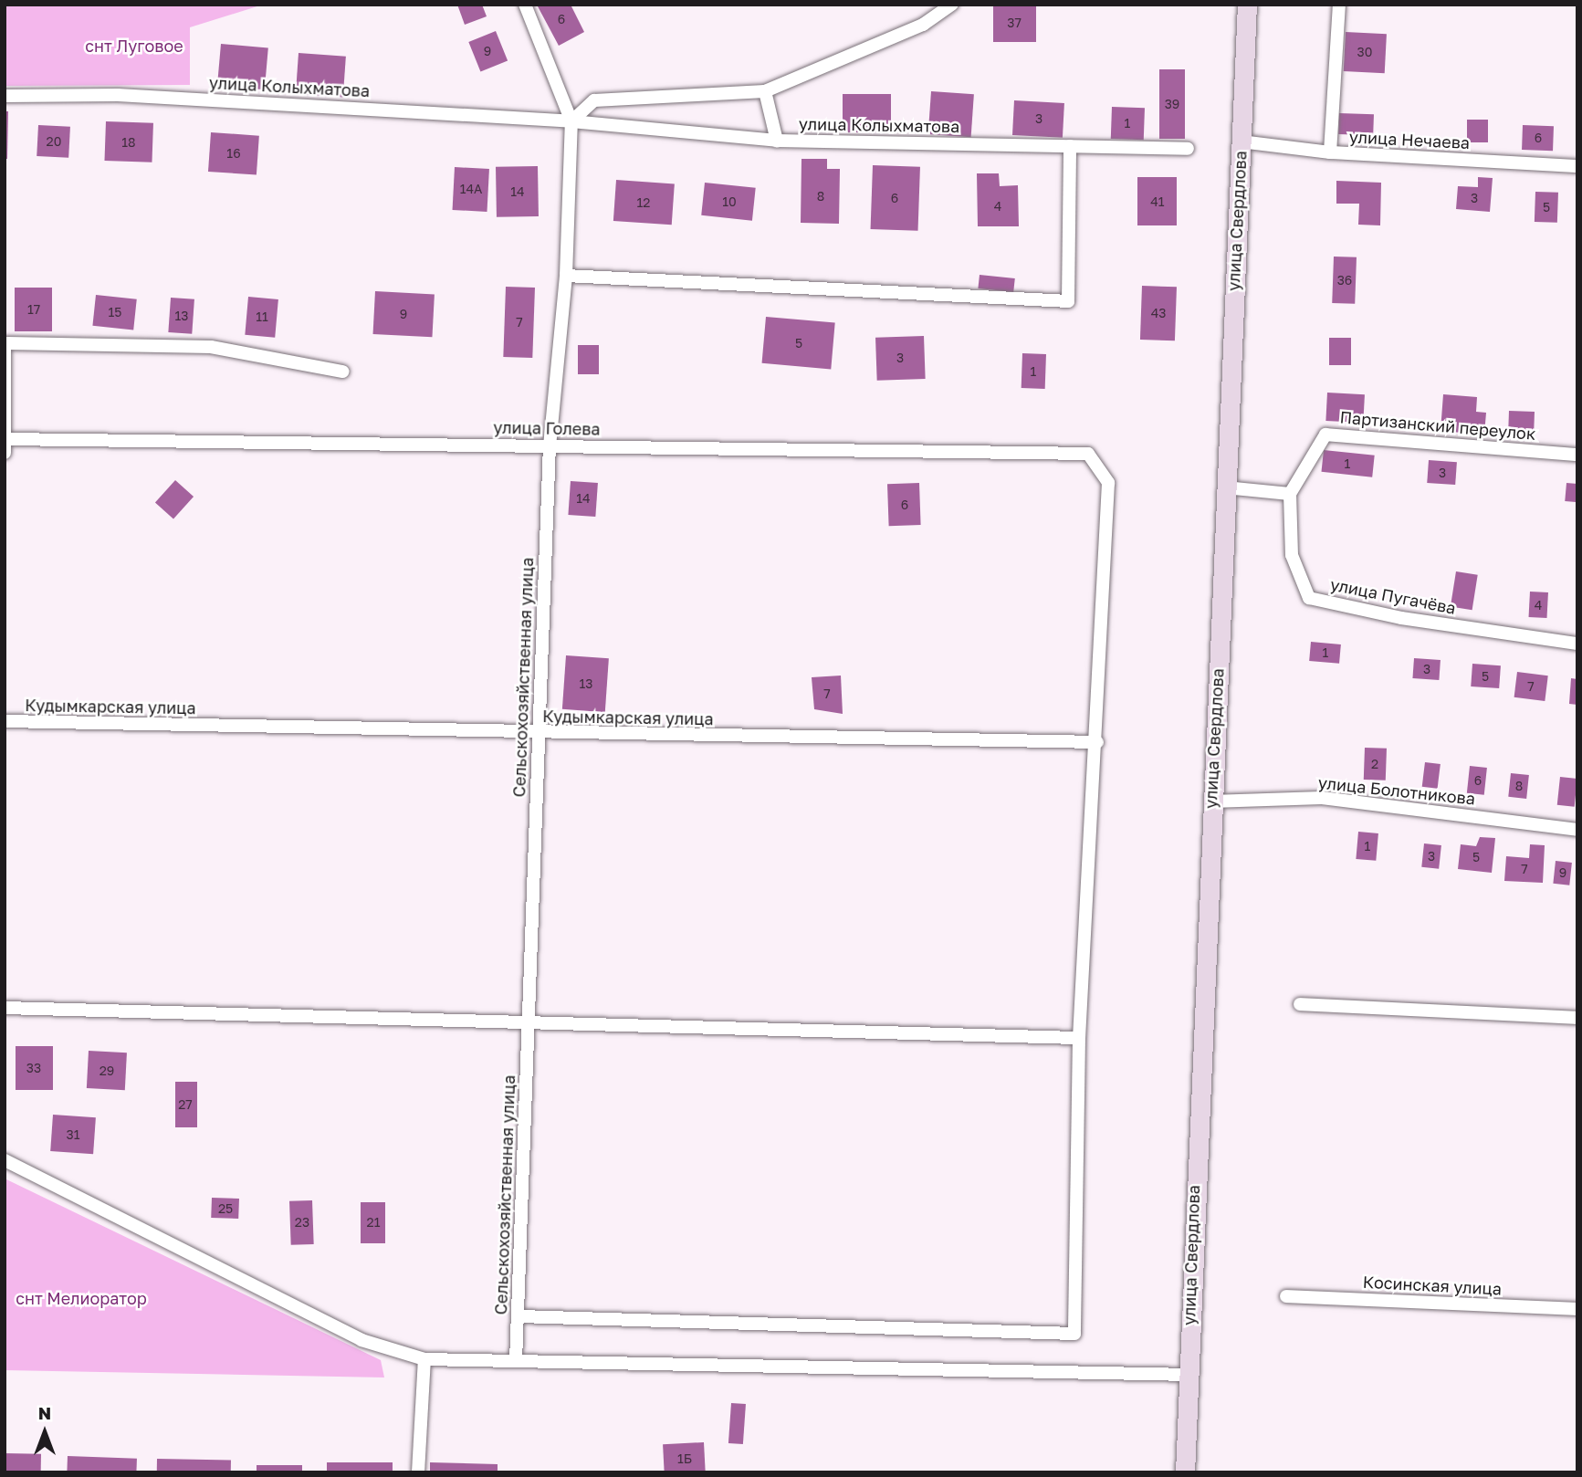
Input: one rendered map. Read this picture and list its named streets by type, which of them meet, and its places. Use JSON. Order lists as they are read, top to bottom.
{
  "streets": {
    "main road": ["улица Свердлова"],
    "street": [
      "улица Колыхматова",
      "улица Нечаева",
      "Партизанский переулок",
      "улица Голева",
      "улица Пугачёва",
      "Сельскохозяйственная улица",
      "Кудымкарская улица",
      "улица Болотникова",
      "Косинская улица"
    ]
  },
  "crossings": [
    ["улица Колыхматова", "Сельскохозяйственная улица"],
    ["улица Нечаева", "улица Свердлова"],
    ["улица Свердлова", "улица Болотникова"],
    ["Партизанский переулок", "улица Пугачёва"],
    ["улица Голева", "Сельскохозяйственная улица"],
    ["улица Голева", "Кудымкарская улица"],
    ["Сельскохозяйственная улица", "Кудымкарская улица"]
  ],
  "parks": ["снт Луговое", "снт Мелиоратор"],
  "house_numbers": [
    "6",
    "37",
    "9",
    "30",
    "39",
    "3",
    "1",
    "6",
    "20",
    "18",
    "16",
    "14А",
    "14",
    "8",
    "6",
    "3",
    "10",
    "41",
    "12",
    "4",
    "5",
    "36",
    "17",
    "15",
    "43",
    "9",
    "13",
    "11",
    "7",
    "5",
    "3",
    "1",
    "1",
    "3",
    "14",
    "6",
    "4",
    "1",
    "3",
    "5",
    "13",
    "7",
    "7",
    "2",
    "6",
    "8",
    "1",
    "3",
    "5",
    "7",
    "9",
    "33",
    "29",
    "27",
    "31",
    "25",
    "23",
    "21",
    "1Б"
  ],
  "north": "top"
}
